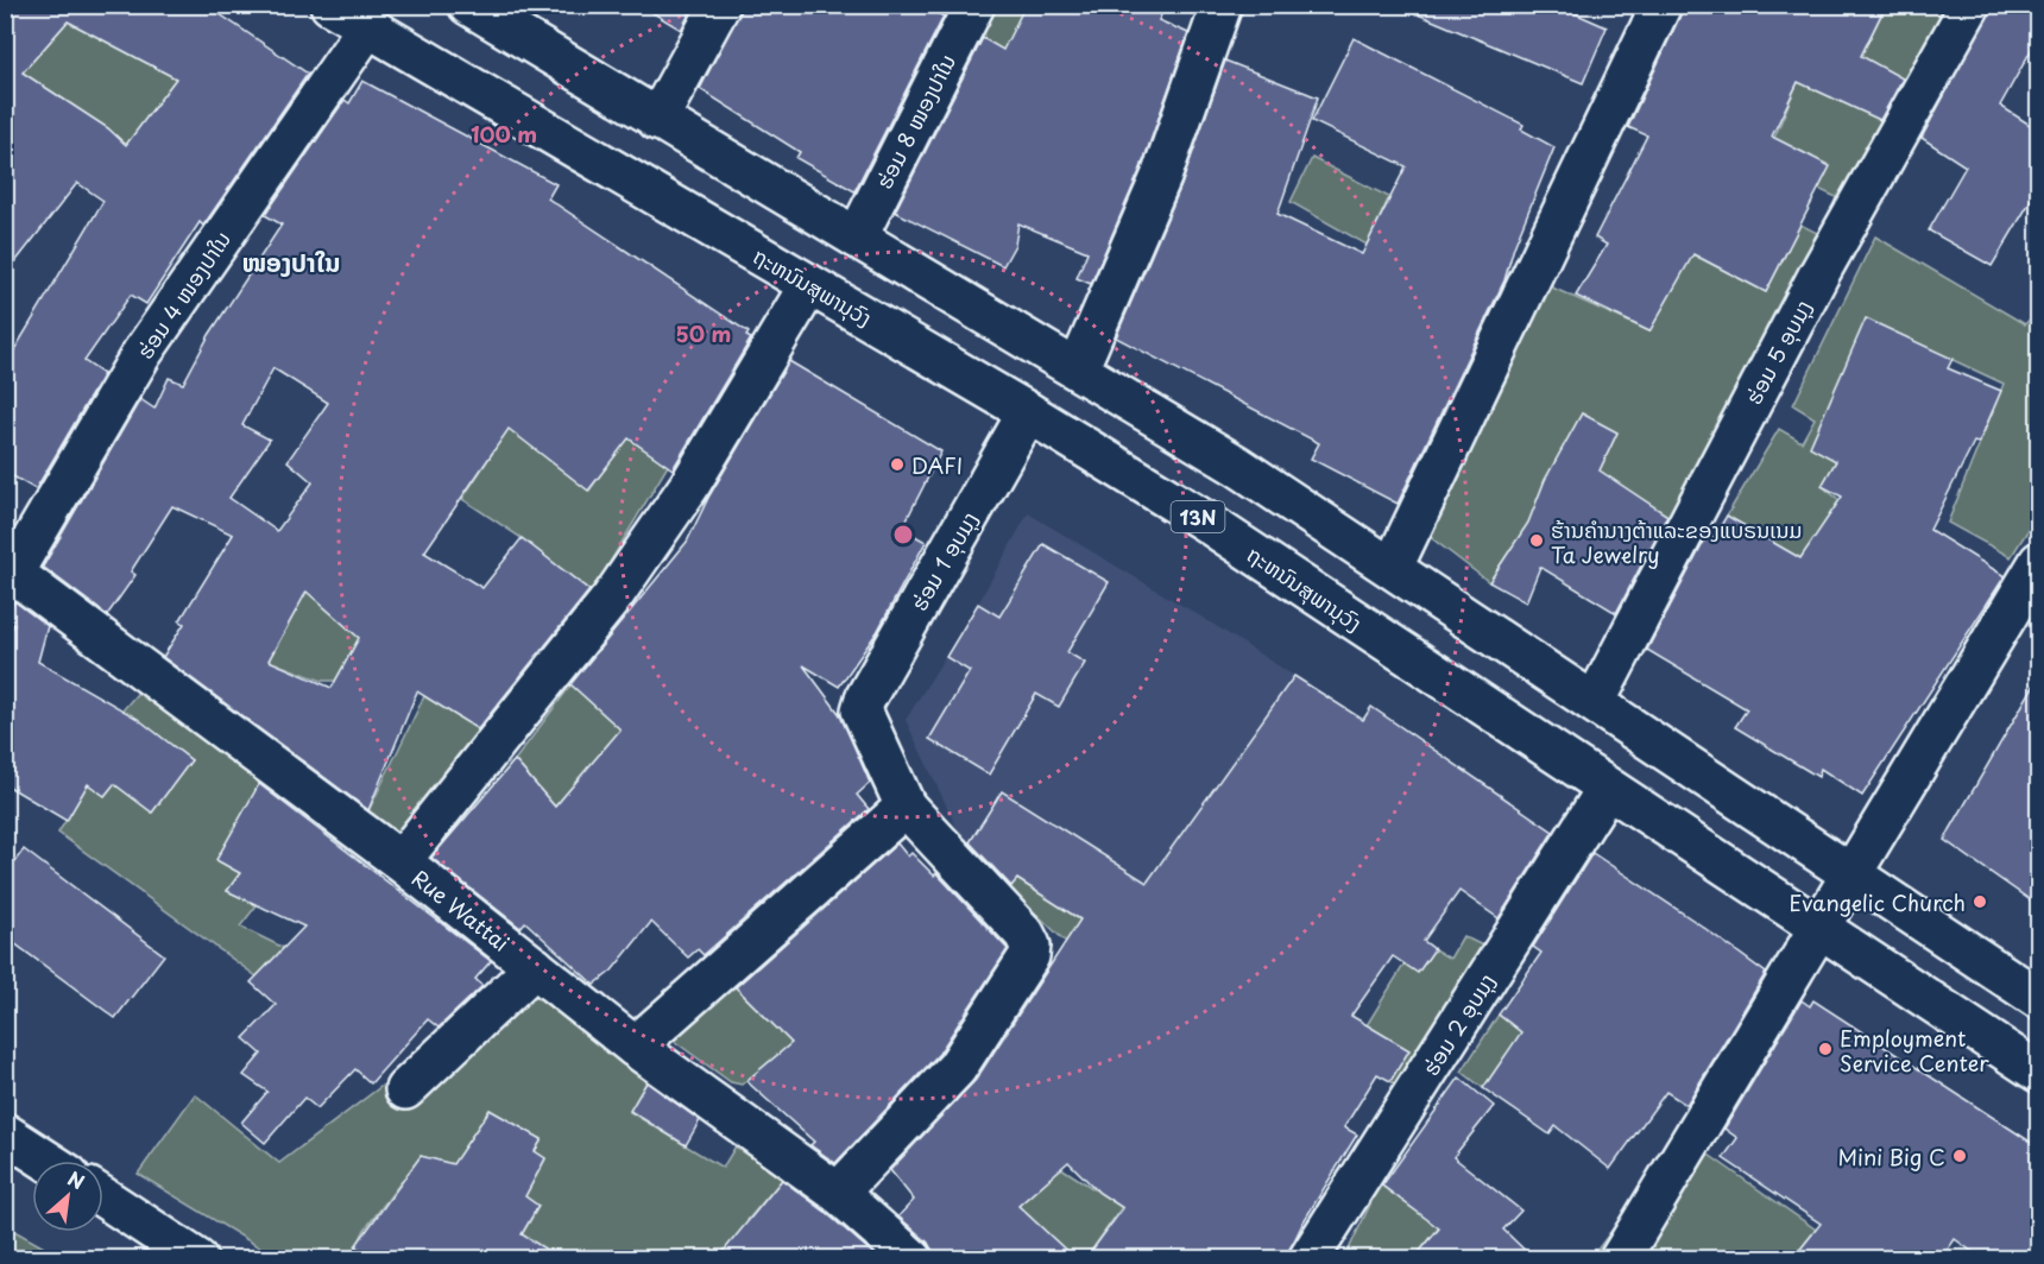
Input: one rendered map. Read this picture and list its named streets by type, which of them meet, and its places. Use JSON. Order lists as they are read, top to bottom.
{
  "streets": {
    "main road": [
      "ຮ່ອມ 8 ໜອງປາໃນ",
      "ຖະຫນົນສຸພານຸວົງ",
      "ຮ່ອມ 4 ໜອງປາໃນ",
      "ຮ່ອມ 5 ອຸບມຸງ",
      "13N",
      "ຮ່ອມ 1 ອຸບມຸງ",
      "Rue Wattai",
      "ຮ່ອມ 2 ອຸບມຸງ"
    ]
  },
  "crossings": [
    ["ຖະຫນົນສຸພານຸວົງ", "ຮ່ອມ 4 ໜອງປາໃນ"],
    ["ຖະຫນົນສຸພານຸວົງ", "ຮ່ອມ 1 ອຸບມຸງ"],
    ["ຖະຫນົນສຸພານຸວົງ", "ຮ່ອມ 2 ອຸບມຸງ"],
    ["ຮ່ອມ 4 ໜອງປາໃນ", "Rue Wattai"]
  ],
  "districts": ["ໜອງປາໃນ"],
  "places": [
    "DAFI",
    "ຮ້ານຄຳນາງຕ້າແລະຂອງແບຣນເນມ Ta Jewelry",
    "Evangelic Church",
    "Employment Service Center",
    "Mini Big C"
  ],
  "north": "top right",
  "rings": ["100 m", "50 m"]
}
